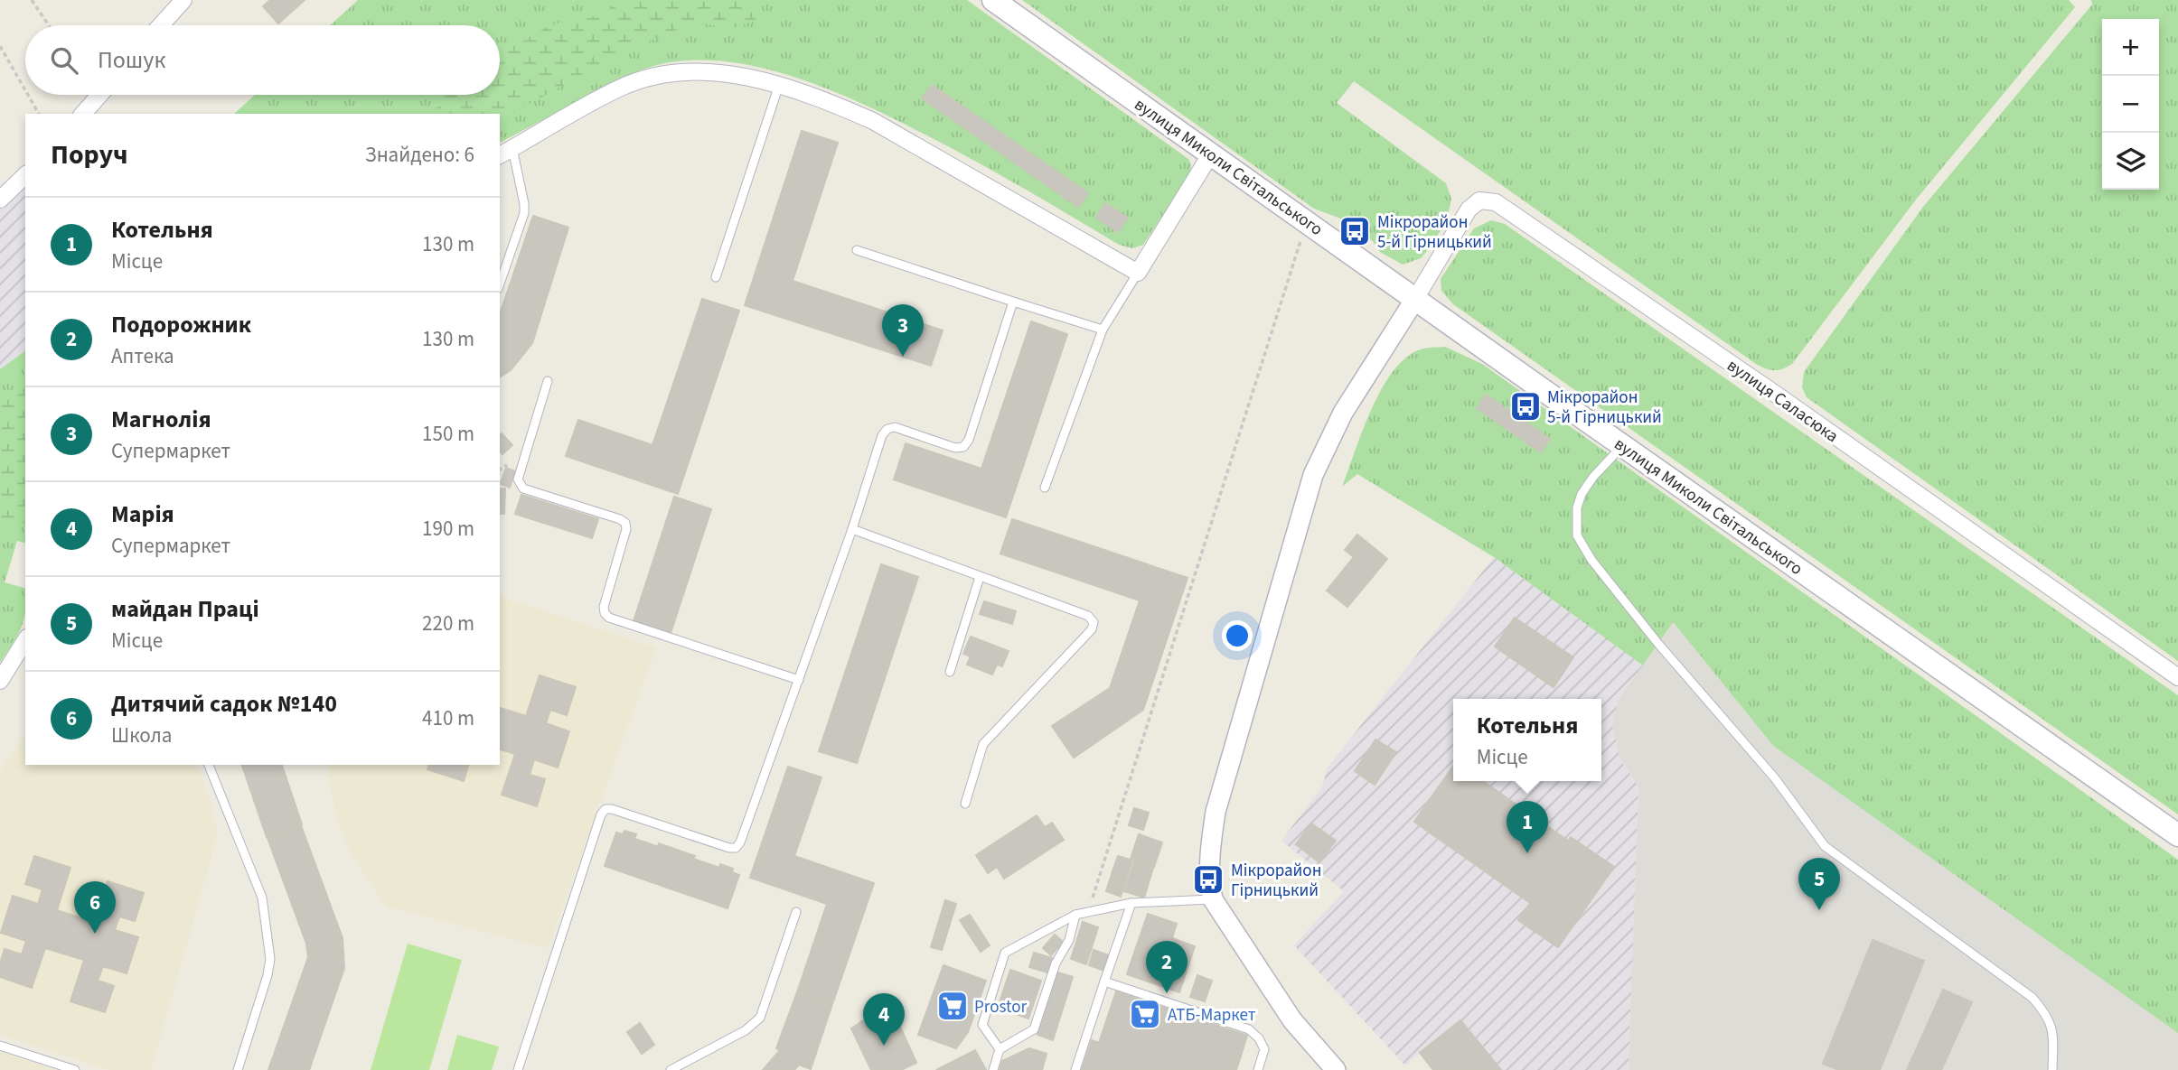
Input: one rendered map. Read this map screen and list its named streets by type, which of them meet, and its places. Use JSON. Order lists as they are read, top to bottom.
{
  "streets": {
    "main road": ["вулиця Миколи Світальського"],
    "street": ["вулиця Саласюка"]
  },
  "crossings": [
    ["вулиця Миколи Світальського", "вулиця Саласюка"]
  ],
  "places": {
    "bus stop": ["Мiкрорайон 5-й Гiрницький", "Мікрорайон 5-й Гірницький", "Мiкрорайон Гiрницький"],
    "supermarket": ["Prostor", "АТБ-Маркет"]
  },
  "page": {
    "map_buttons": ["+", "−"],
    "search": "Пошук",
    "heading": ["Поруч", "Знайдено: 6"],
    "list": [
      {
        "mark": "1",
        "name": "Котельня",
        "note": "Місце",
        "value": "130 m"
      },
      {
        "mark": "2",
        "name": "Подорожник",
        "note": "Аптека",
        "value": "130 m"
      },
      {
        "mark": "3",
        "name": "Магнолія",
        "note": "Супермаркет",
        "value": "150 m"
      },
      {
        "mark": "4",
        "name": "Марія",
        "note": "Супермаркет",
        "value": "190 m"
      },
      {
        "mark": "5",
        "name": "майдан Праці",
        "note": "Місце",
        "value": "220 m"
      },
      {
        "mark": "6",
        "name": "Дитячий садок №140",
        "note": "Школа",
        "value": "410 m"
      }
    ],
    "pins": [
      "3",
      "1",
      "5",
      "6",
      "2",
      "4"
    ],
    "popup": ["Котельня", "Місце"]
  }
}
